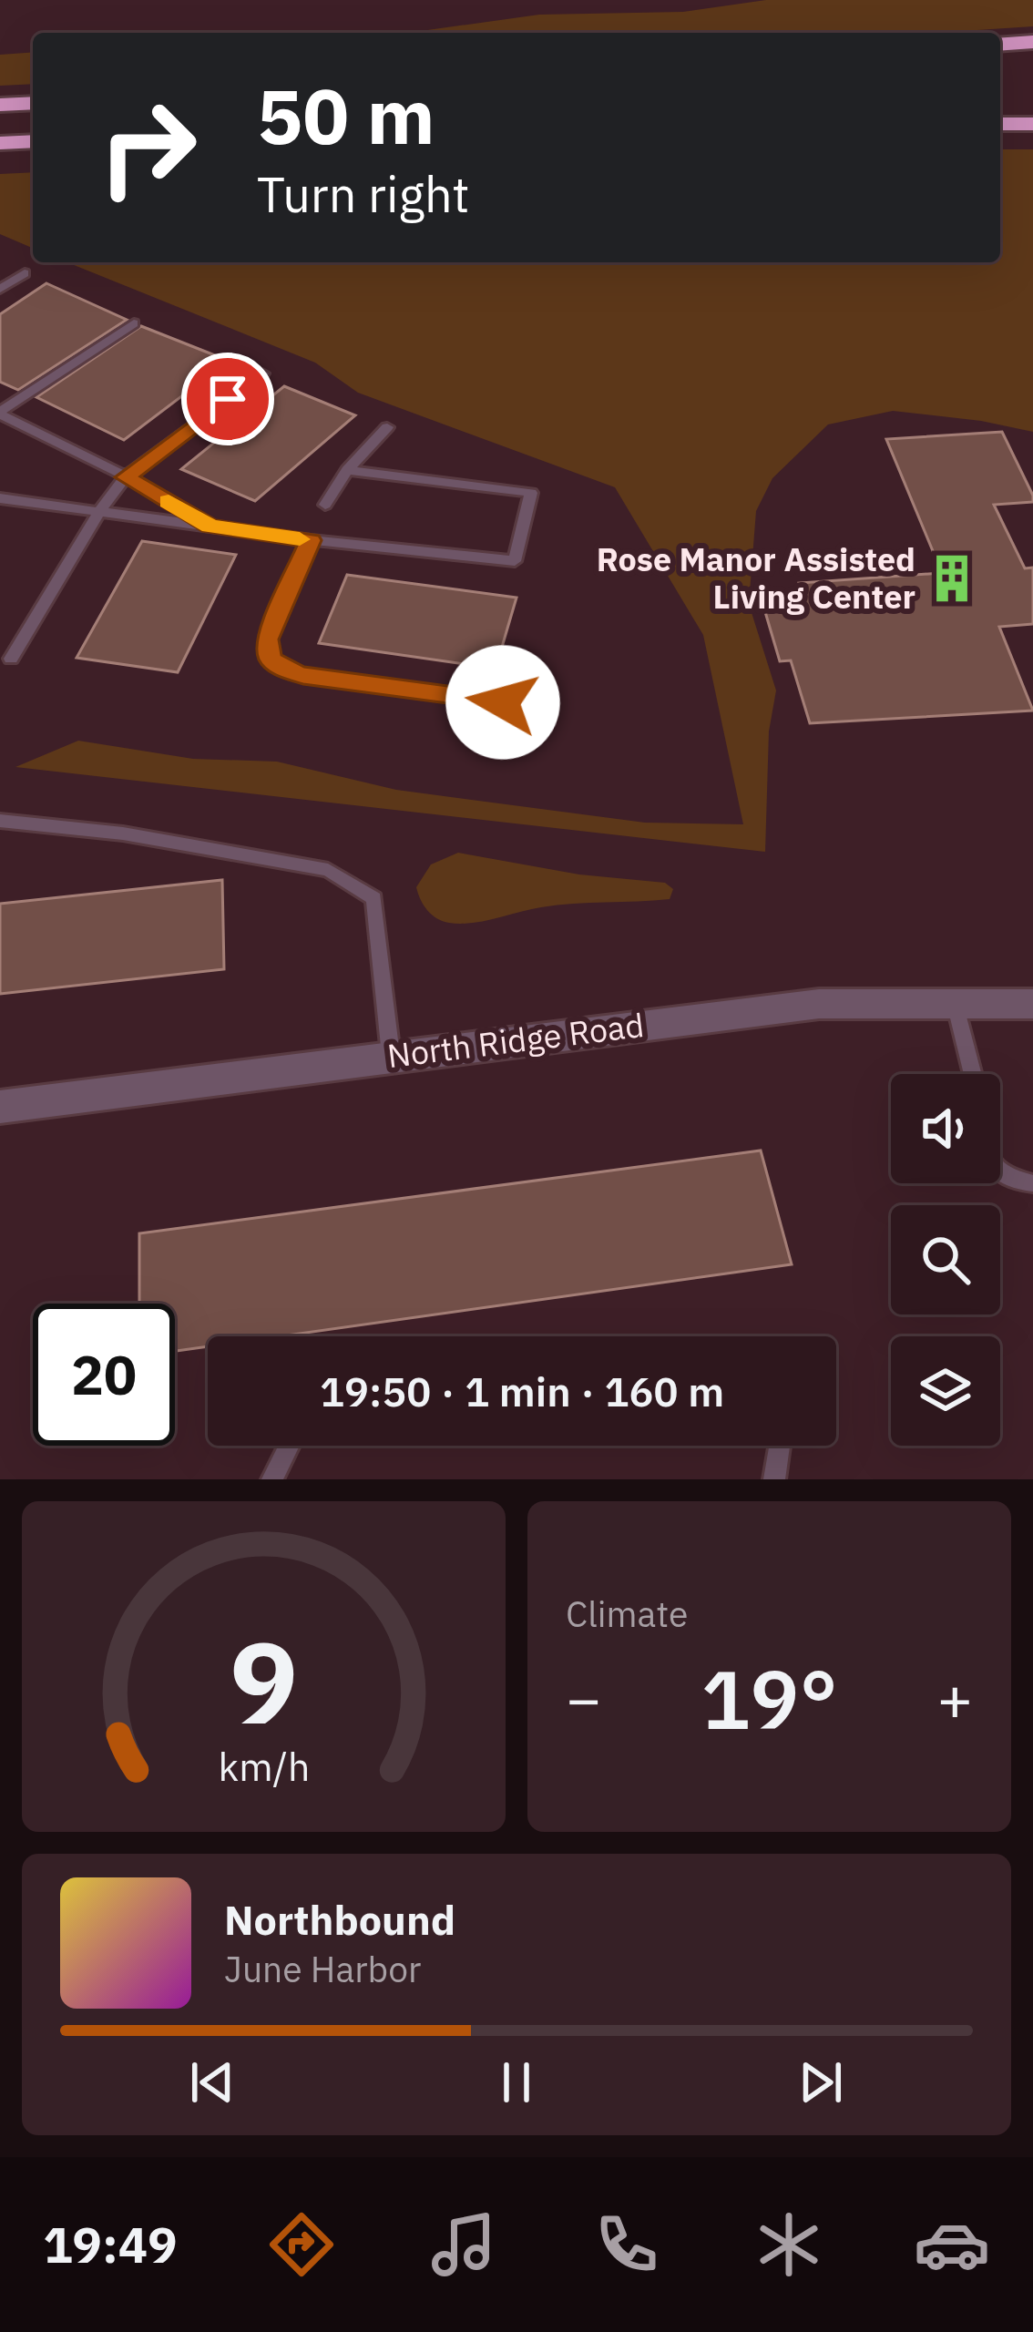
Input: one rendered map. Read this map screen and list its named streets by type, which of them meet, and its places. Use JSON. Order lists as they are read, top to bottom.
{
  "streets": {
    "street": ["North Ridge Road"]
  },
  "places": {
    "building": ["Rose Manor Assisted Living Center"]
  },
  "page": {
    "turn": ["50 m", "Turn right"],
    "limit": "20",
    "trip": "19:50 · 1 min · 160 m",
    "tile": "Climate",
    "heat": ["−", "19°", "+"],
    "song": ["Northbound", "June Harbor"],
    "tabs": "19:49",
    "gauge": ["9", "km/h"]
  }
}
